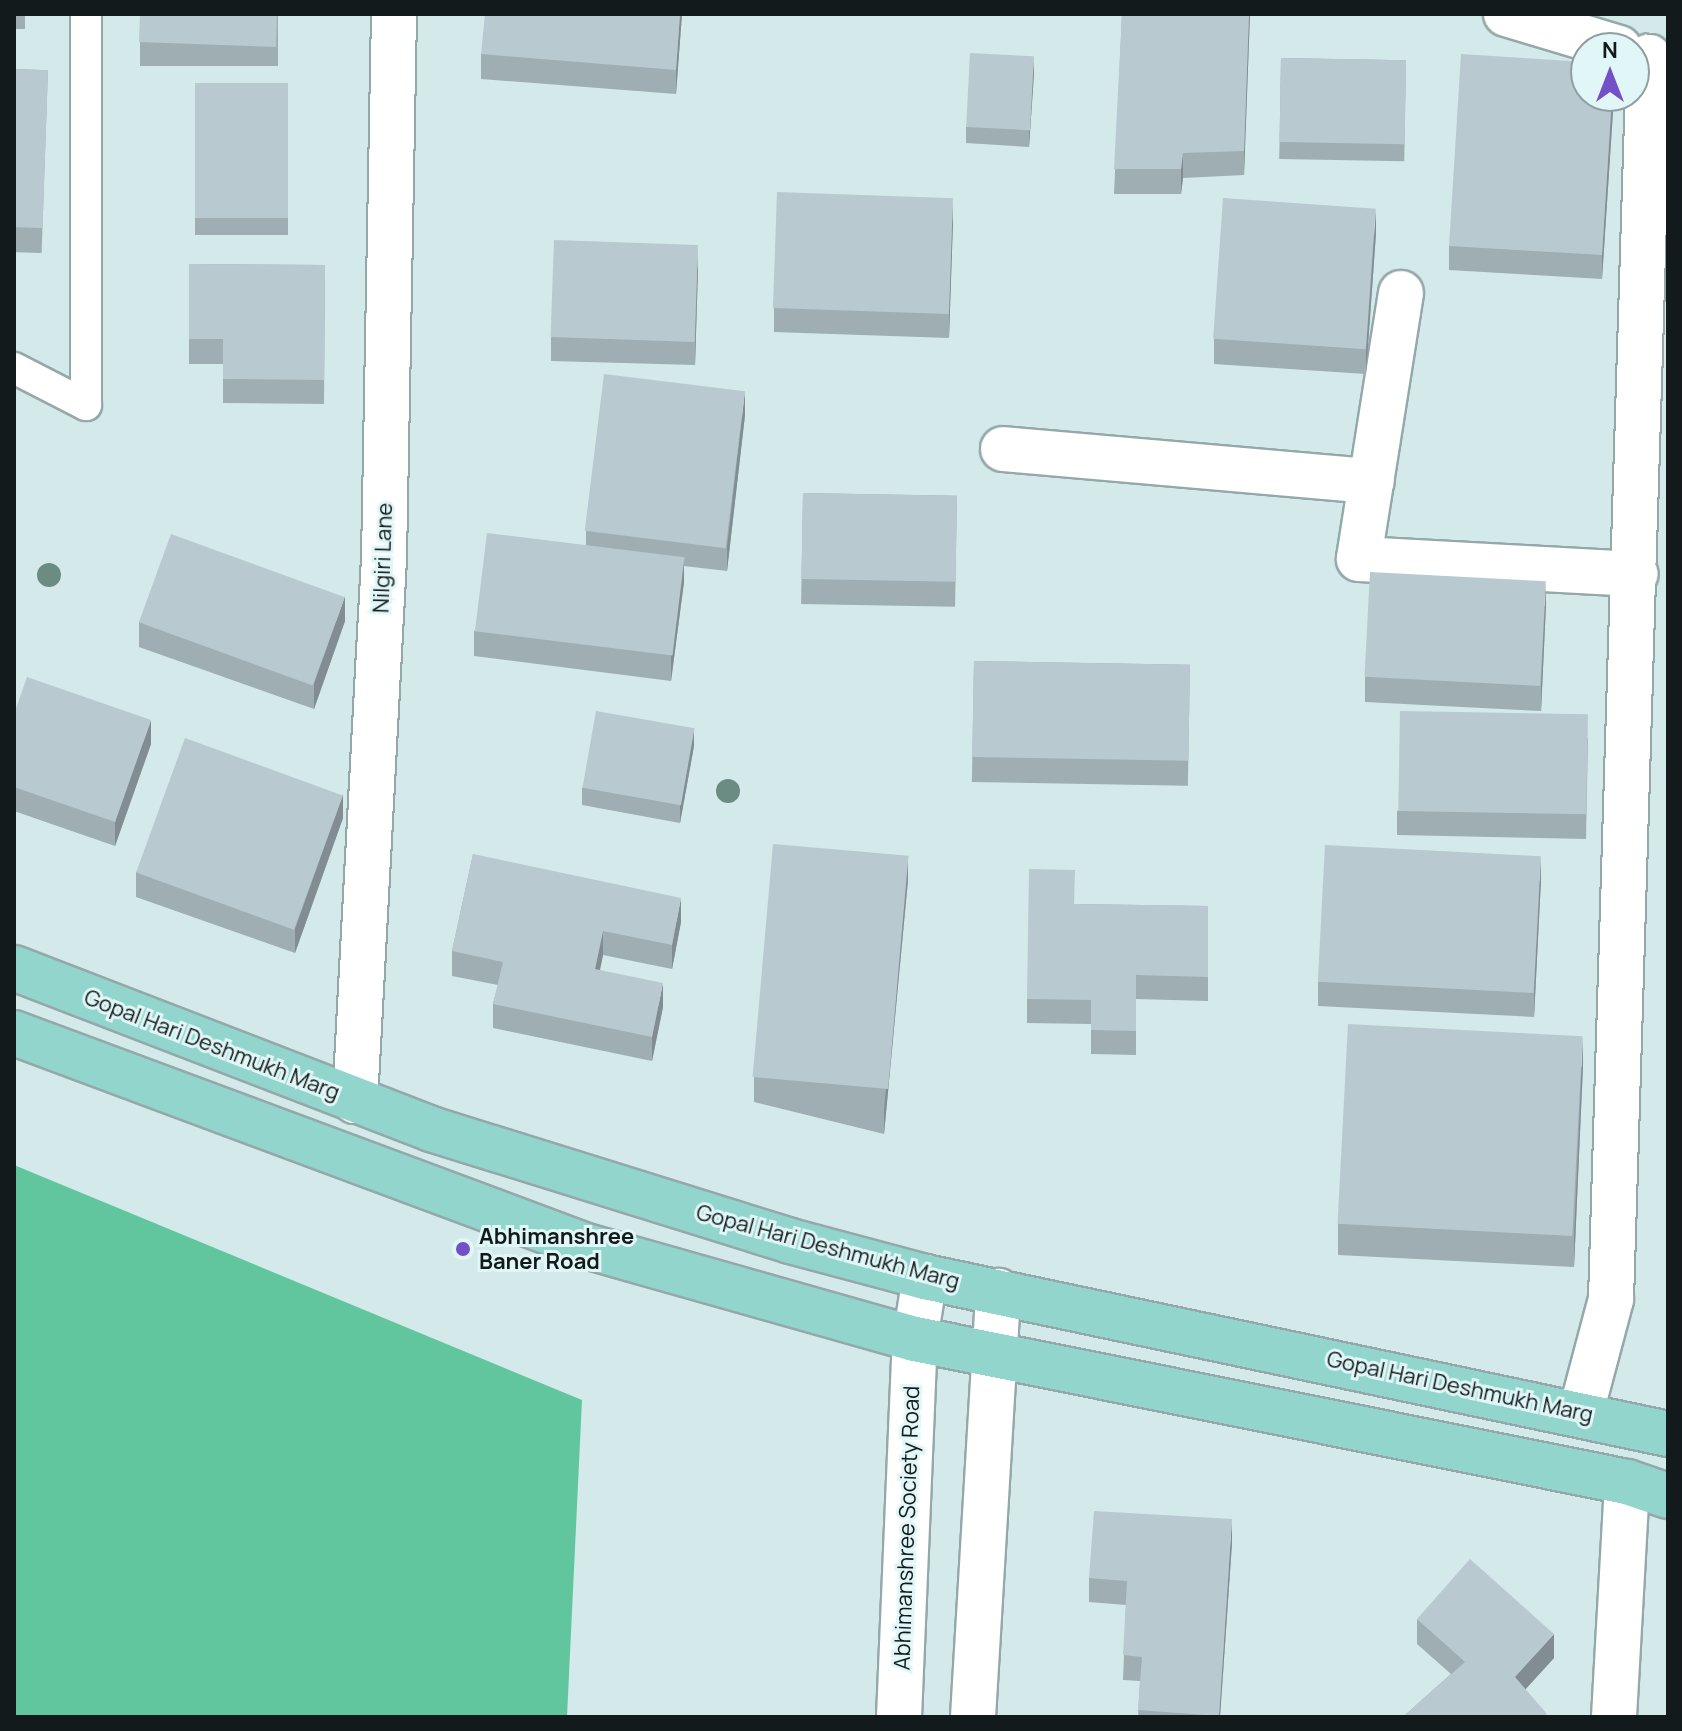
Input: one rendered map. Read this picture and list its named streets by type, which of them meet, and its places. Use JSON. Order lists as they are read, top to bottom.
{
  "streets": {
    "main road": ["Gopal Hari Deshmukh Marg"],
    "street": ["Nilgiri Lane", "Abhimanshree Society Road"]
  },
  "crossings": [
    ["Nilgiri Lane", "Gopal Hari Deshmukh Marg"],
    ["Gopal Hari Deshmukh Marg", "Abhimanshree Society Road"]
  ],
  "places": ["Abhimanshree Baner Road"],
  "north": "top"
}
